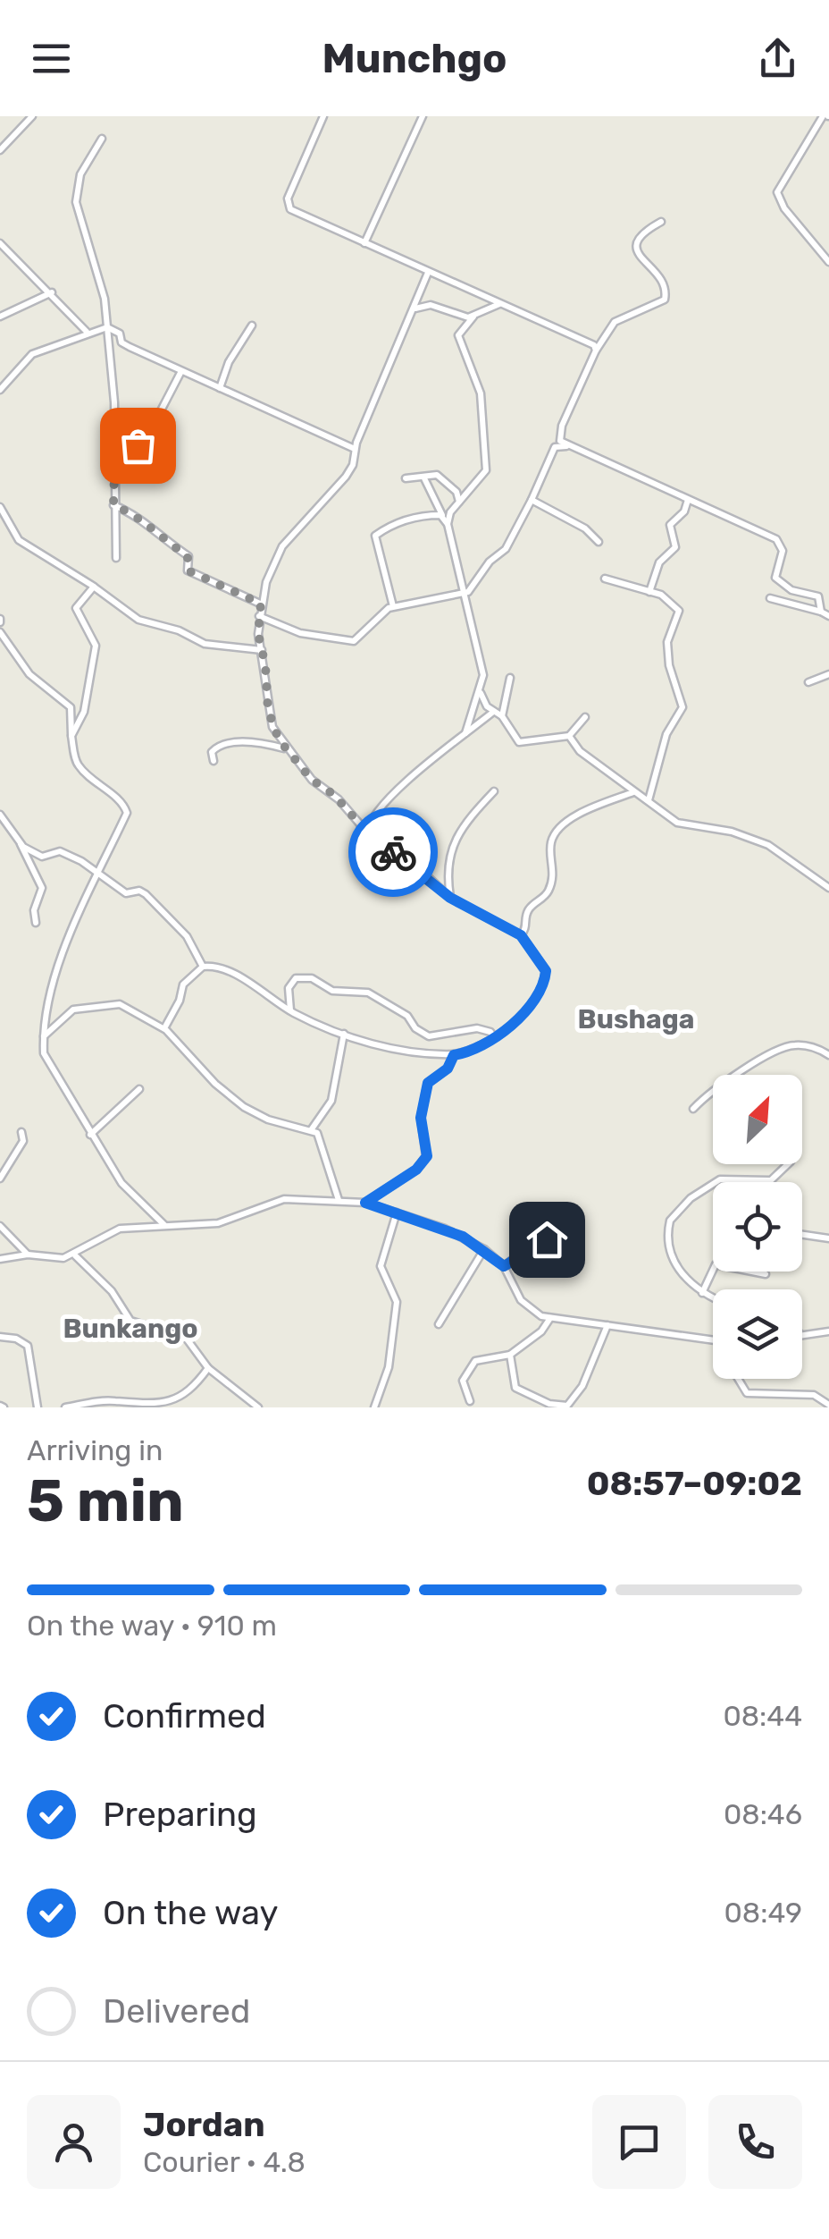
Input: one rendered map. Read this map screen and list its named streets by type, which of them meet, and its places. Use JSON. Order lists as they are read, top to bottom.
{
  "districts": ["Bushaga", "Bunkango"],
  "north": "top right",
  "page": {
    "header": "Munchgo",
    "heading": ["5 min", "Arriving in", "08:57–09:02"],
    "panel": ["Jordan", "Courier · 4.8"],
    "bar": "On the way · 910 m",
    "list": [
      ["Confirmed", "08:44"],
      ["Preparing", "08:46"],
      ["On the way", "08:49"],
      "Delivered"
    ]
  }
}
